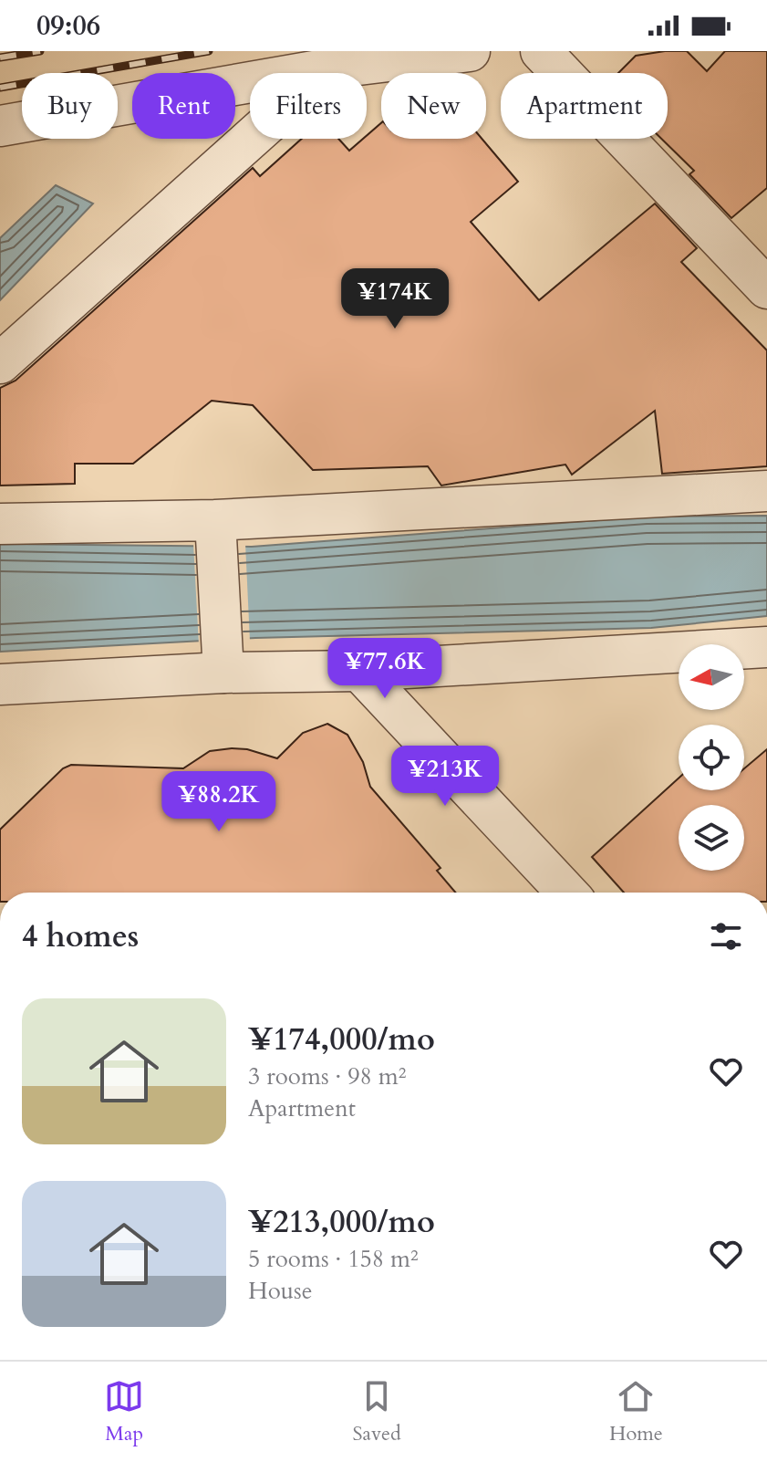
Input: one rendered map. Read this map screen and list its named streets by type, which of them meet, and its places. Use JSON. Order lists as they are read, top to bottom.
{
  "north": "left",
  "page": {
    "status": "09:06",
    "chip": [
      "Buy",
      "Rent",
      "Filters",
      "New",
      "Apartment"
    ],
    "price": [
      "¥174K",
      "¥77.6K",
      "¥213K",
      "¥88.2K"
    ],
    "heading": "4 homes",
    "list": [
      {
        "name": "¥174,000/mo",
        "note": "3 rooms · 98 m² · Apartment"
      },
      {
        "name": "¥213,000/mo",
        "note": "5 rooms · 158 m² · House"
      }
    ],
    "tabs": ["Map", "Saved", "Home"]
  }
}
